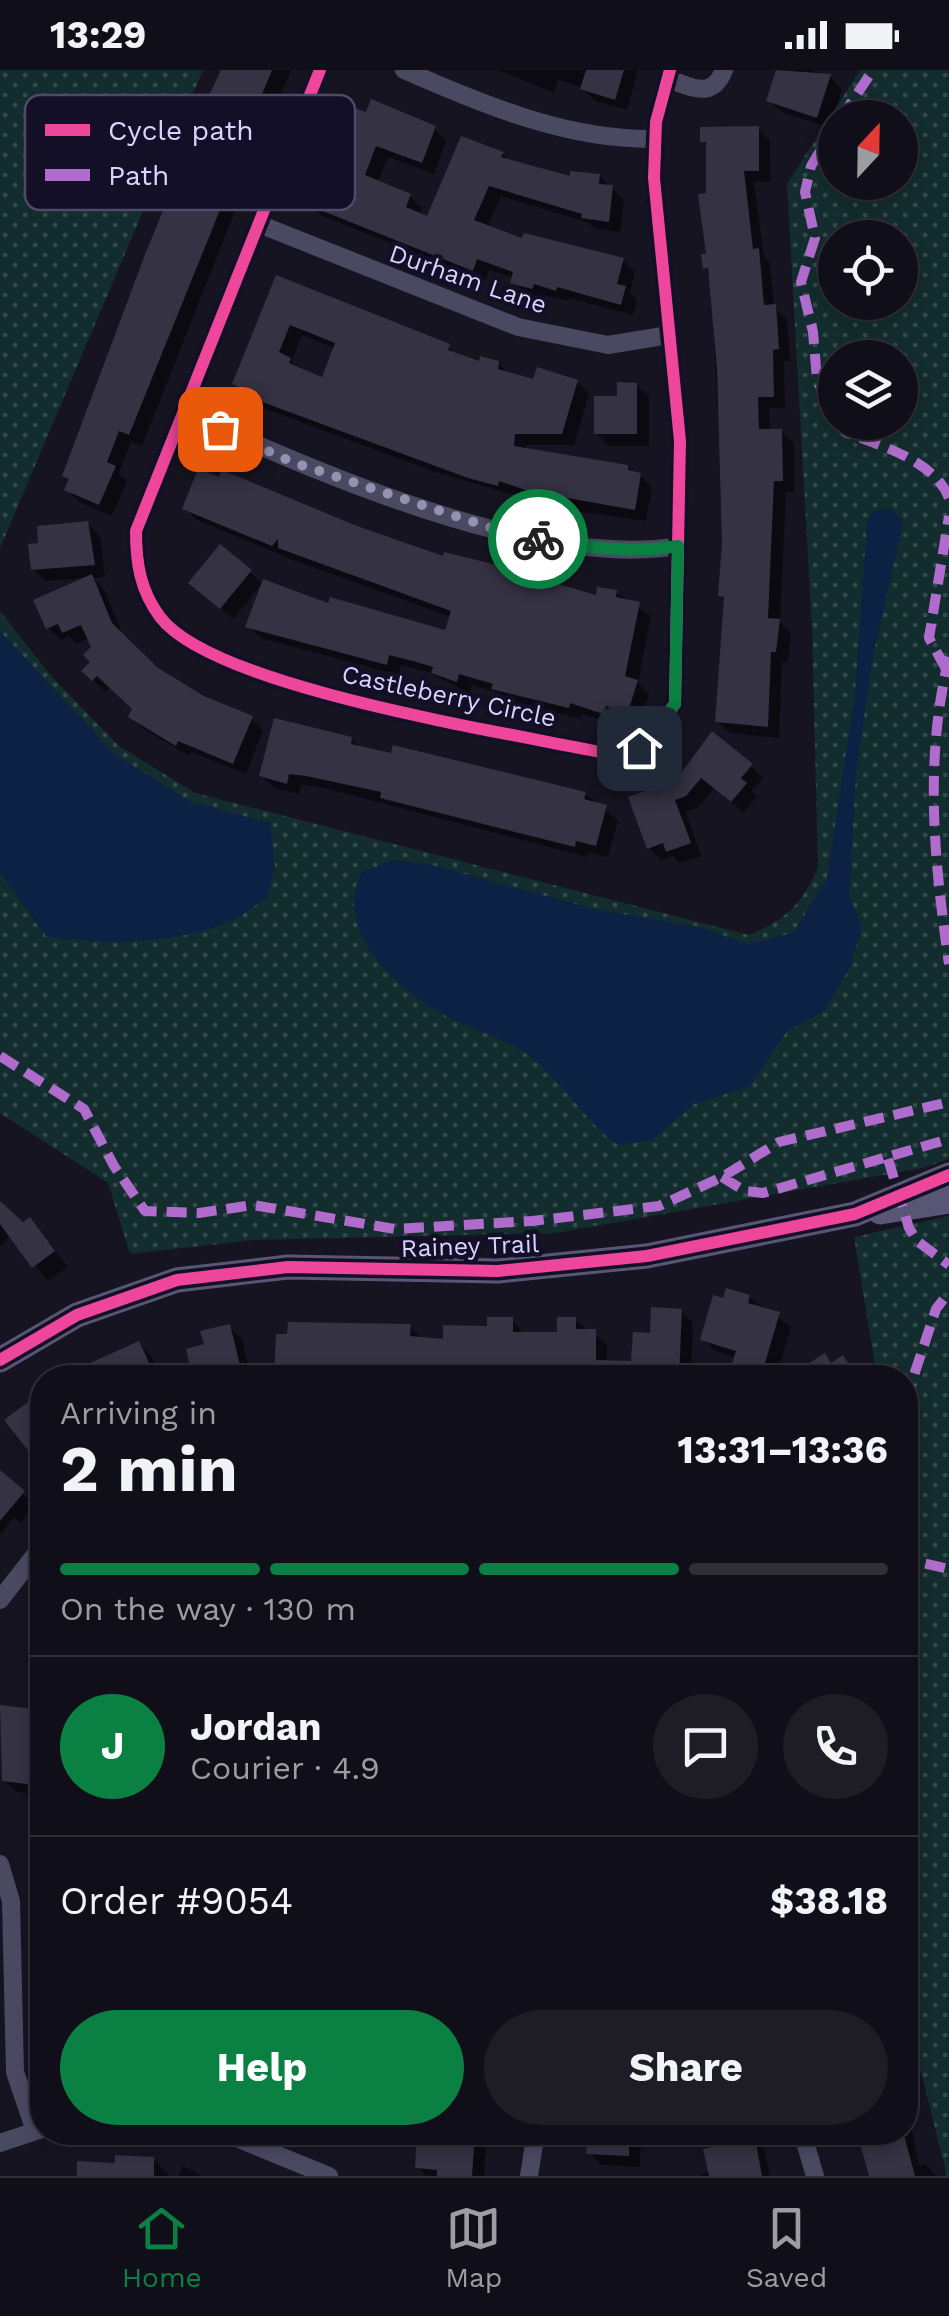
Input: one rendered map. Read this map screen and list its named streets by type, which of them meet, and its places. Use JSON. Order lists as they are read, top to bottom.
{
  "streets": {
    "street": ["Durham Lane", "Castleberry Circle", "Rainey Trail"]
  },
  "crossings": [
    ["Durham Lane", "Castleberry Circle"]
  ],
  "legend": ["Cycle path", "Path"],
  "north": "top",
  "page": {
    "status": "13:29",
    "heading": ["2 min", "Arriving in", "13:31–13:36"],
    "panel": [
      "Jordan",
      "Courier · 4.9",
      "Order #9054",
      "$38.18"
    ],
    "bar": "On the way · 130 m",
    "round": "J",
    "buttons": ["Help", "Share"],
    "tabs": ["Home", "Map", "Saved"]
  }
}
